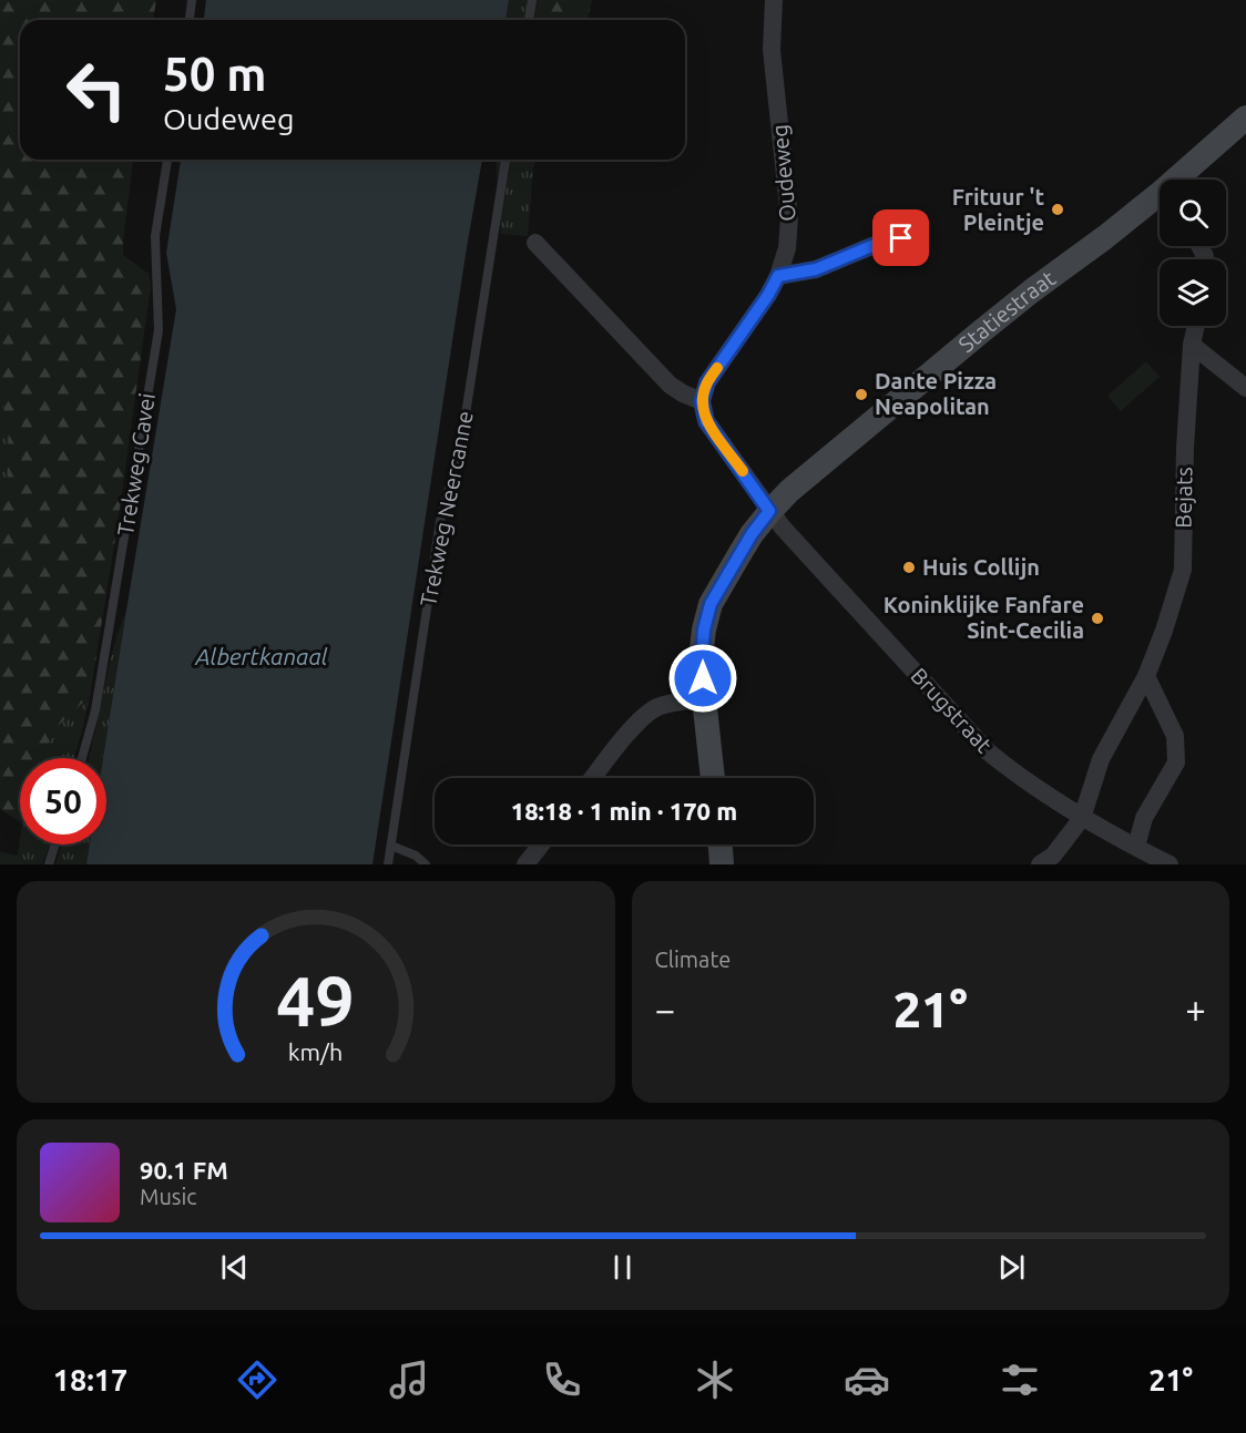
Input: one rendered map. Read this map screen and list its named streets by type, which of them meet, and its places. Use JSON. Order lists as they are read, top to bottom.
{
  "streets": {
    "main road": ["Statiestraat"],
    "street": ["Oudeweg", "Bejats", "Brugstraat"],
    "lane": ["Trekweg Cavei", "Trekweg Neercanne"]
  },
  "crossings": [
    ["Statiestraat", "Brugstraat"],
    ["Bejats", "Brugstraat"]
  ],
  "water": ["Albertkanaal"],
  "places": [
    "Frituur 't Pleintje",
    "Dante Pizza Neapolitan",
    "Huis Collijn",
    "Koninklijke Fanfare Sint-Cecilia"
  ],
  "page": {
    "turn": ["50 m", "Oudeweg"],
    "limit": "50",
    "trip": "18:18 · 1 min · 170 m",
    "tile": "Climate",
    "heat": ["−", "21°", "+"],
    "song": ["90.1 FM", "Music"],
    "tabs": ["18:17", "21°"],
    "gauge": ["49", "km/h"]
  }
}
